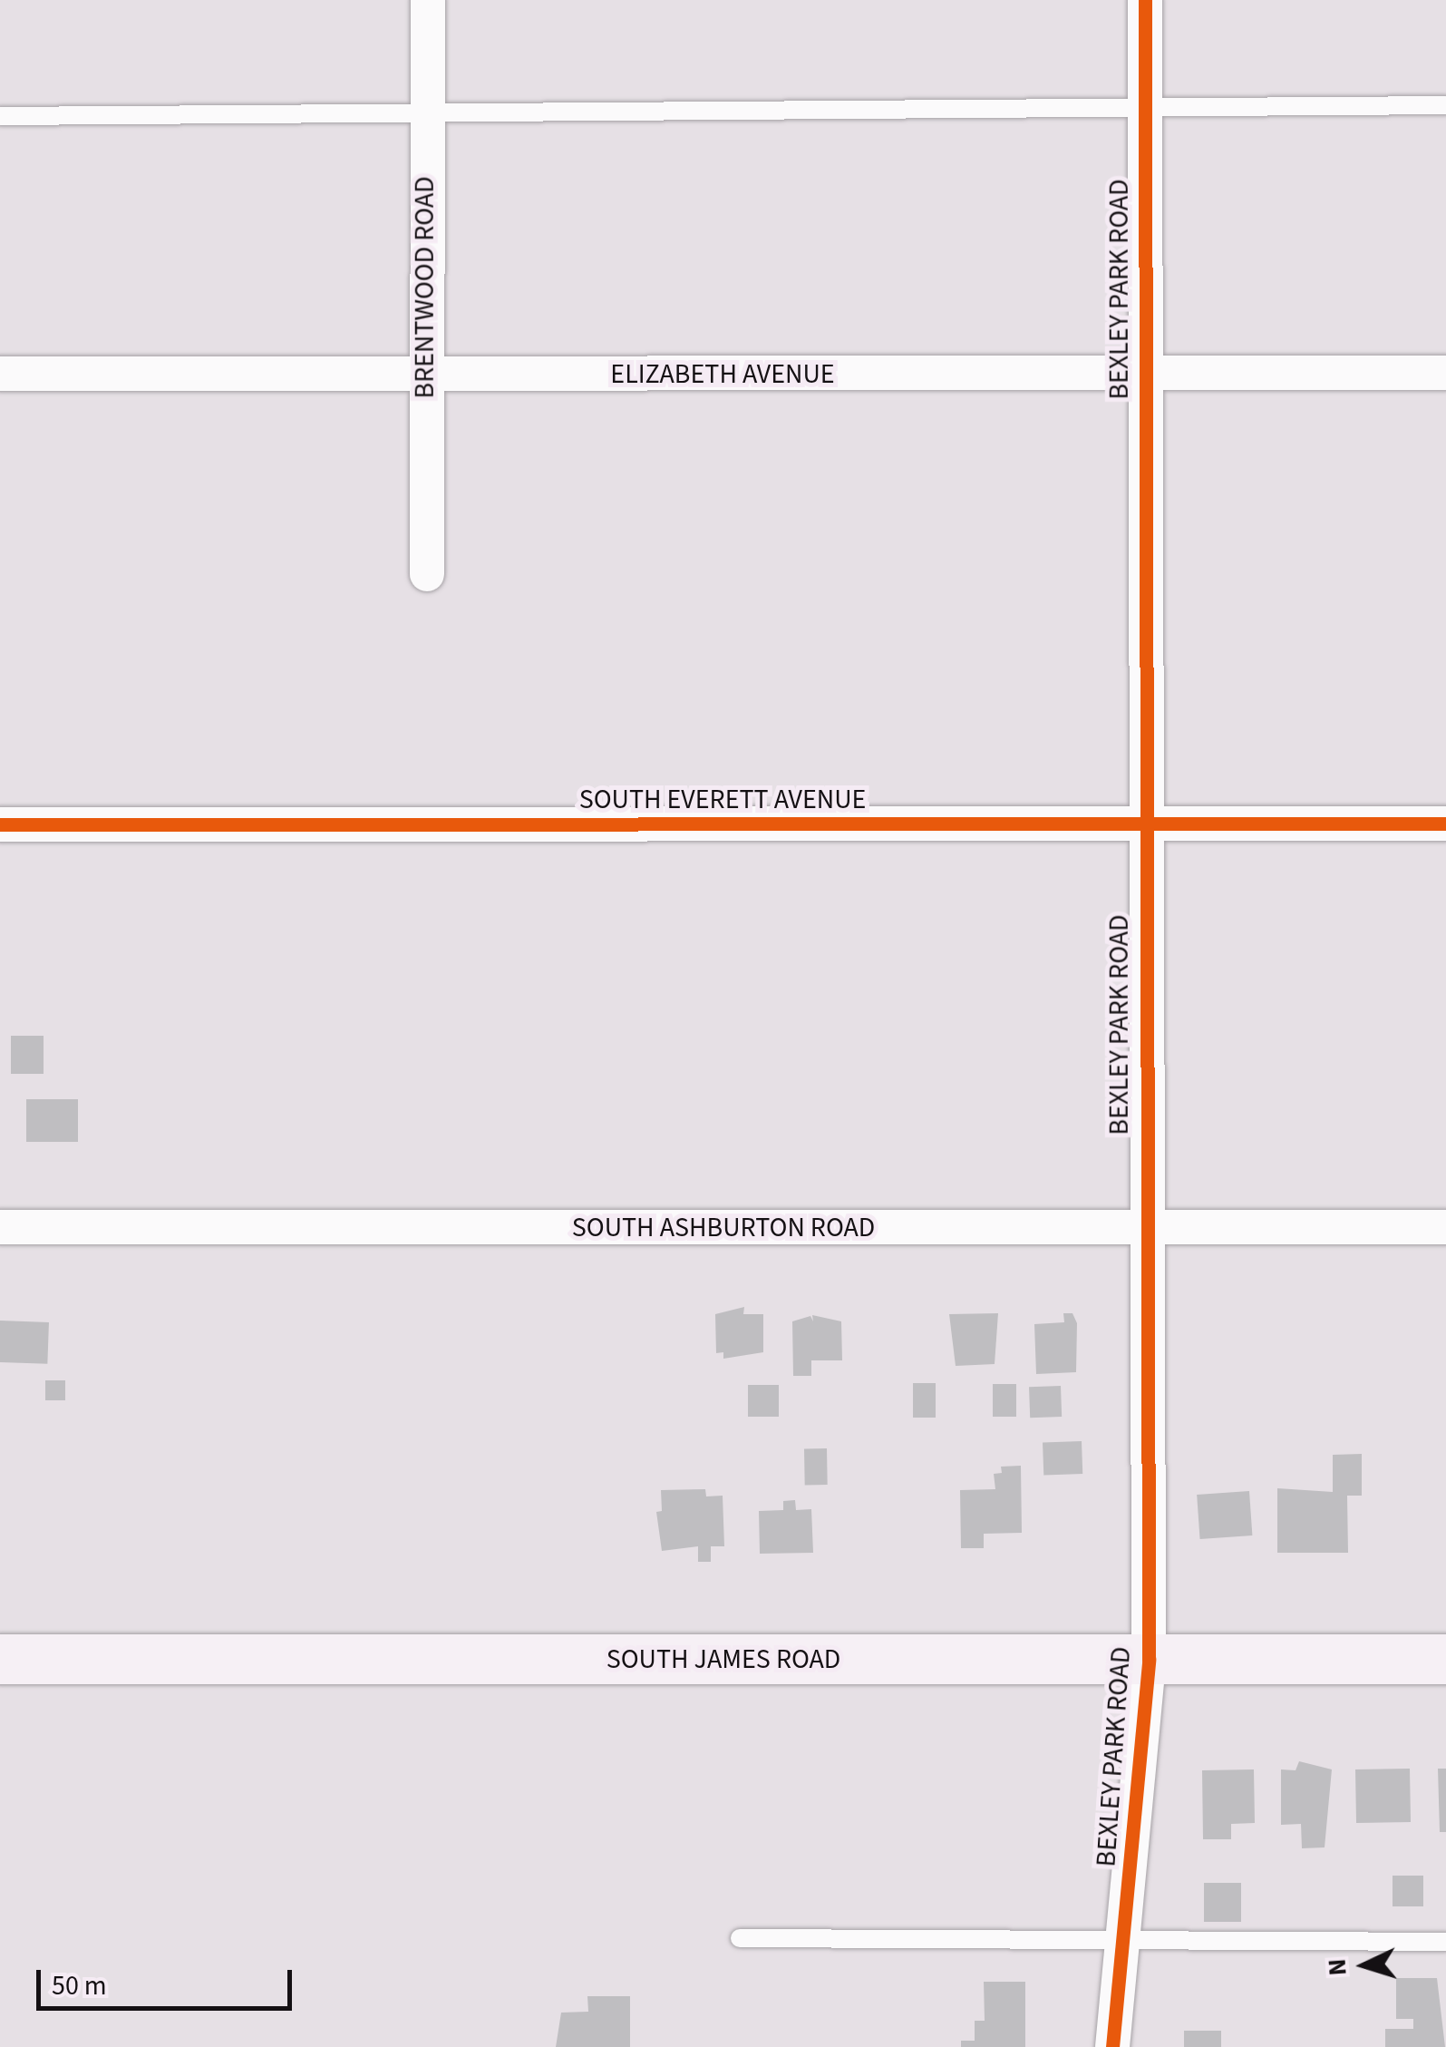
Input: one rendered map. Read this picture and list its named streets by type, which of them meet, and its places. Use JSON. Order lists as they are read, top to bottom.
{
  "streets": {
    "main road": ["SOUTH JAMES ROAD"],
    "street": [
      "BRENTWOOD ROAD",
      "BEXLEY PARK ROAD",
      "ELIZABETH AVENUE",
      "SOUTH EVERETT AVENUE",
      "SOUTH ASHBURTON ROAD"
    ]
  },
  "crossings": [
    ["BRENTWOOD ROAD", "ELIZABETH AVENUE"],
    ["BEXLEY PARK ROAD", "ELIZABETH AVENUE"],
    ["BEXLEY PARK ROAD", "SOUTH EVERETT AVENUE"],
    ["BEXLEY PARK ROAD", "SOUTH ASHBURTON ROAD"],
    ["BEXLEY PARK ROAD", "SOUTH JAMES ROAD"]
  ],
  "scale_bar": "50 m",
  "north": "left"
}
